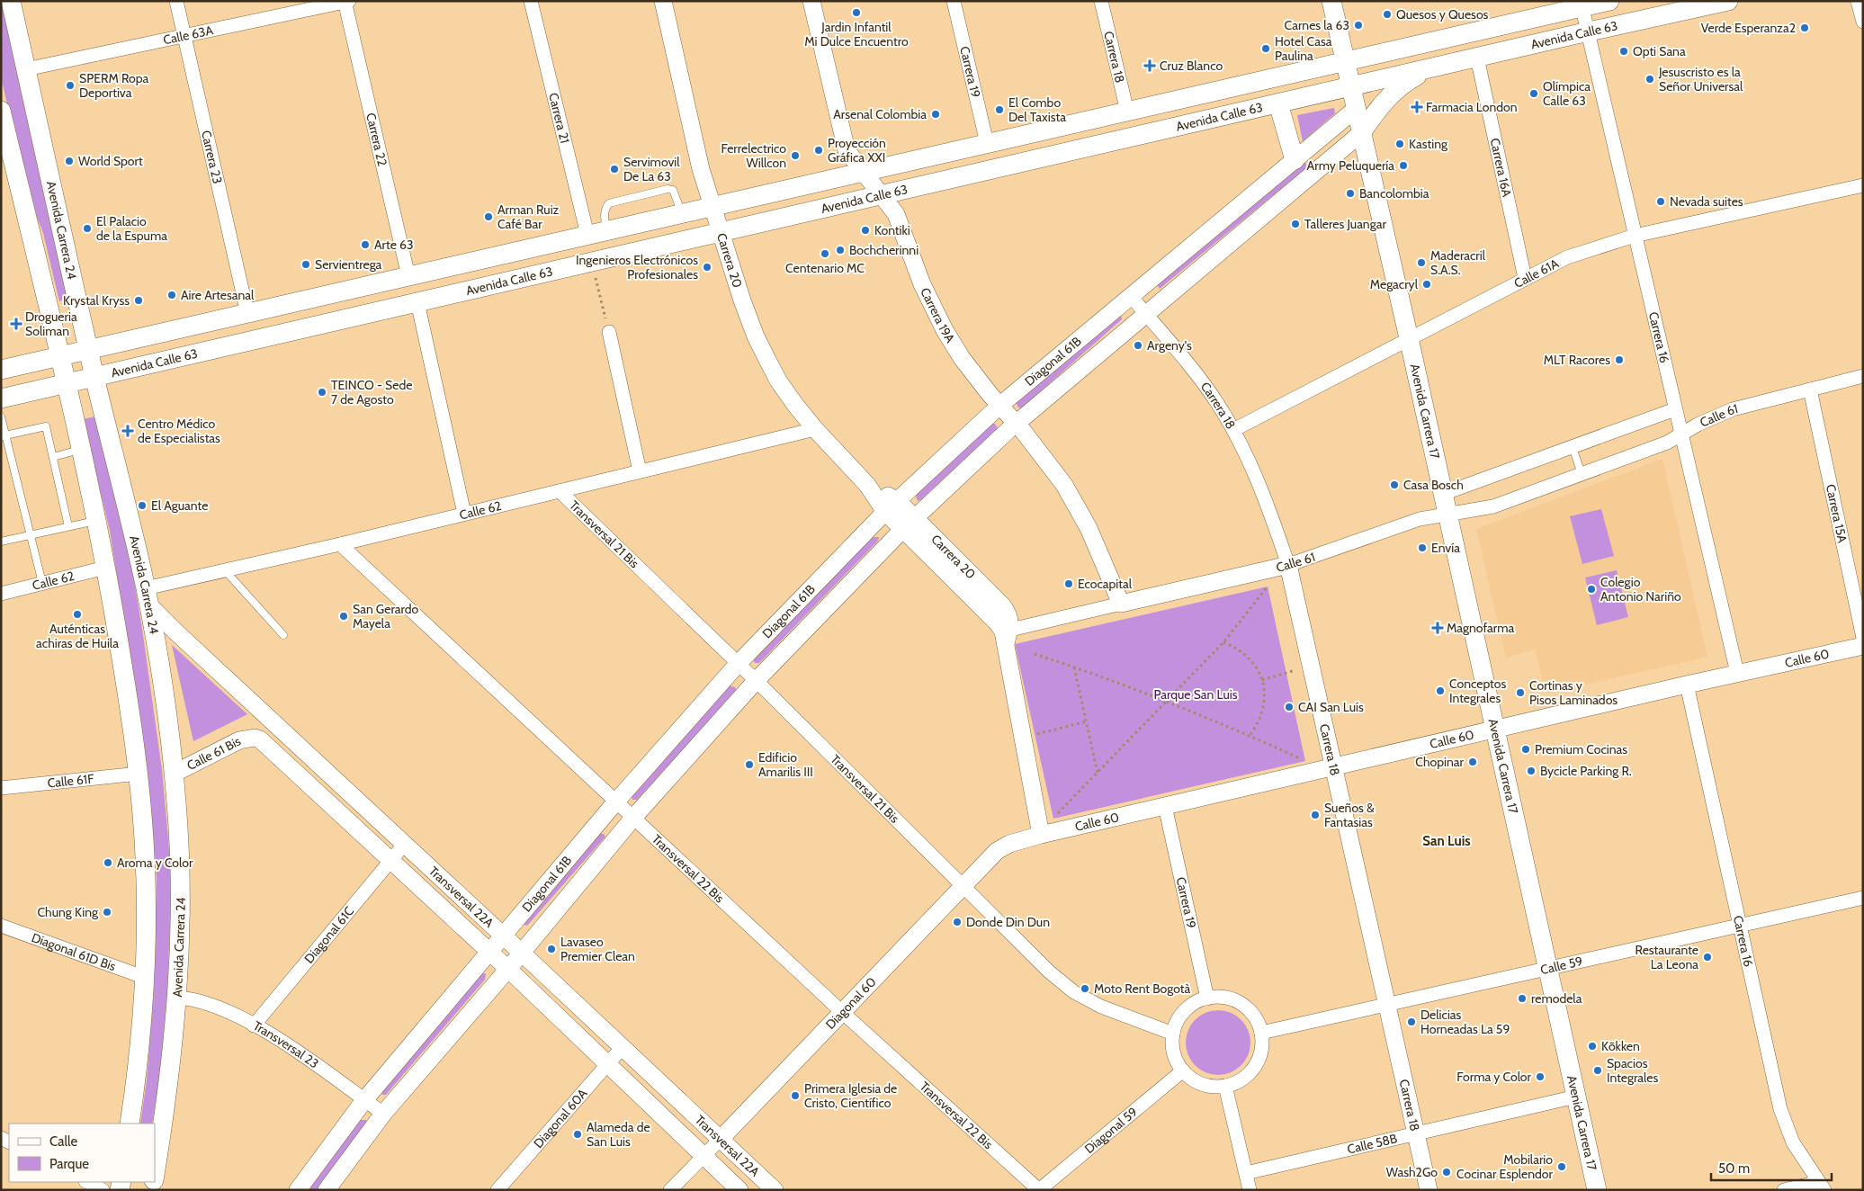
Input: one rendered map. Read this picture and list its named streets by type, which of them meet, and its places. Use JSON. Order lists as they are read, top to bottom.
{
  "streets": {
    "main road": ["Avenida Calle 63", "Avenida Carrera 24", "Avenida Carrera 17"],
    "street": [
      "Calle 63A",
      "Carrera 18",
      "Carrera 19",
      "Carrera 21",
      "Carrera 22",
      "Carrera 23",
      "Carrera 16A",
      "Carrera 20",
      "Calle 61A",
      "Carrera 19A",
      "Carrera 16",
      "Diagonal 61B",
      "Calle 61",
      "Calle 62",
      "Carrera 15A",
      "Transversal 21 Bis",
      "Calle 60",
      "Calle 61 Bis",
      "Calle 61F",
      "Transversal 22 Bis",
      "Transversal 22A",
      "Diagonal 61C",
      "Diagonal 61D Bis",
      "Calle 59",
      "Diagonal 60",
      "Transversal 23",
      "Diagonal 60A",
      "Diagonal 59",
      "Calle 58B"
    ]
  },
  "crossings": [
    ["Avenida Calle 63", "Carrera 18"],
    ["Avenida Calle 63", "Carrera 19"],
    ["Avenida Calle 63", "Carrera 21"],
    ["Avenida Calle 63", "Carrera 22"],
    ["Avenida Calle 63", "Carrera 23"],
    ["Avenida Calle 63", "Carrera 16A"],
    ["Avenida Calle 63", "Avenida Carrera 24"],
    ["Avenida Calle 63", "Carrera 20"],
    ["Avenida Calle 63", "Carrera 19A"],
    ["Avenida Calle 63", "Carrera 16"],
    ["Avenida Calle 63", "Avenida Carrera 17"],
    ["Calle 63A", "Carrera 22"],
    ["Calle 63A", "Carrera 23"],
    ["Calle 63A", "Avenida Carrera 24"],
    ["Carrera 18", "Calle 61A"],
    ["Carrera 18", "Diagonal 61B"],
    ["Carrera 18", "Calle 61"],
    ["Carrera 18", "Calle 60"],
    ["Carrera 18", "Calle 59"],
    ["Carrera 18", "Calle 58B"],
    ["Carrera 19", "Transversal 21 Bis"],
    ["Carrera 19", "Calle 60"],
    ["Carrera 19", "Calle 59"],
    ["Carrera 19", "Diagonal 59"],
    ["Carrera 16A", "Calle 61A"],
    ["Avenida Carrera 24", "Calle 62"],
    ["Avenida Carrera 24", "Calle 61 Bis"],
    ["Avenida Carrera 24", "Transversal 22A"],
    ["Avenida Carrera 24", "Transversal 23"],
    ["Carrera 20", "Diagonal 61B"],
    ["Carrera 20", "Calle 61"],
    ["Carrera 20", "Calle 62"],
    ["Carrera 20", "Calle 60"],
    ["Carrera 20", "Diagonal 60"],
    ["Calle 61A", "Carrera 16"],
    ["Calle 61A", "Avenida Carrera 17"],
    ["Carrera 19A", "Diagonal 61B"],
    ["Carrera 19A", "Calle 61"],
    ["Carrera 16", "Calle 61"],
    ["Carrera 16", "Calle 60"],
    ["Carrera 16", "Calle 59"],
    ["Diagonal 61B", "Avenida Carrera 17"],
    ["Diagonal 61B", "Transversal 21 Bis"],
    ["Diagonal 61B", "Transversal 22 Bis"],
    ["Diagonal 61B", "Transversal 22A"],
    ["Diagonal 61B", "Transversal 23"],
    ["Avenida Carrera 17", "Calle 61"],
    ["Avenida Carrera 17", "Calle 60"],
    ["Avenida Carrera 17", "Calle 59"],
    ["Avenida Carrera 17", "Calle 58B"],
    ["Calle 61", "Carrera 15A"],
    ["Calle 62", "Transversal 21 Bis"],
    ["Calle 62", "Transversal 22 Bis"],
    ["Calle 62", "Transversal 22A"],
    ["Transversal 21 Bis", "Calle 59"],
    ["Transversal 21 Bis", "Diagonal 60"],
    ["Transversal 21 Bis", "Diagonal 59"],
    ["Calle 60", "Diagonal 60"],
    ["Calle 61 Bis", "Transversal 22A"],
    ["Transversal 22 Bis", "Diagonal 60"],
    ["Transversal 22 Bis", "Diagonal 59"],
    ["Transversal 22A", "Diagonal 61C"],
    ["Transversal 22A", "Diagonal 60"],
    ["Transversal 22A", "Diagonal 60A"],
    ["Diagonal 61C", "Transversal 23"],
    ["Calle 59", "Diagonal 59"]
  ],
  "districts": ["San Luis"],
  "parks": ["Parque San Luis"],
  "places": {
    "other": [
      "Jardin Infantil Mi Dulce Encuentro",
      "Quesos y Quesos",
      "Carnes la 63",
      "Verde Esperanza2",
      "Hotel Casa Paulina",
      "Opti Sana",
      "Jesuscristo es la Señor Universal",
      "SPERM Ropa Deportiva",
      "Olímpica Calle 63",
      "El Combo Del Taxista",
      "Arsenal Colombia",
      "Kasting",
      "Proyección Gráfica XXI",
      "Ferrelectrico Willcon",
      "World Sport",
      "Army Peluquería",
      "Servimovil De La 63",
      "Bancolombia",
      "Nevada suites",
      "Arman Ruiz Café Bar",
      "Talleres Juangar",
      "El Palacio de la Espuma",
      "Kontiki",
      "Arte 63",
      "Bochcherinni",
      "Centenario MC",
      "Maderacril S.A.S.",
      "Servientrega",
      "Ingenieros Electrónicos Profesionales",
      "Megacryl",
      "Aire Artesanal",
      "Krystal Kryss",
      "Argeny's",
      "MLT Racores",
      "TEINCO - Sede 7 de Agosto",
      "Casa Bosch",
      "El Aguante",
      "Envía",
      "Ecocapital",
      "Colegio Antonio Nariño",
      "Auténticas achiras de Huila",
      "San Gerardo Mayela",
      "Conceptos Integrales",
      "Cortinas y Pisos Laminados",
      "CAI San Luís",
      "Premium Cocinas",
      "Chopinar",
      "Edificio Amarilis III",
      "Bycicle Parking R.",
      "Sueños & Fantasias",
      "Aroma y Color",
      "Chung King",
      "Donde Din Dun",
      "Lavaseo Premier Clean",
      "Restaurante La Leona",
      "Moto Rent Bogotà",
      "remodela",
      "Delicias Horneadas La 59",
      "Kōkken",
      "Spacios Integrales",
      "Forma y Color",
      "Primera Iglesia de Cristo, Científico",
      "Alameda de San Luis",
      "Mobilario Cocinar Esplendor",
      "Wash2Go"
    ],
    "health": [
      "Cruz Blanco",
      "Farmacia London",
      "Drogueria Soliman",
      "Centro Médico de Especialistas",
      "Magnofarma"
    ]
  },
  "legend": ["Calle", "Parque"],
  "scale_bar": "50 m"
}
